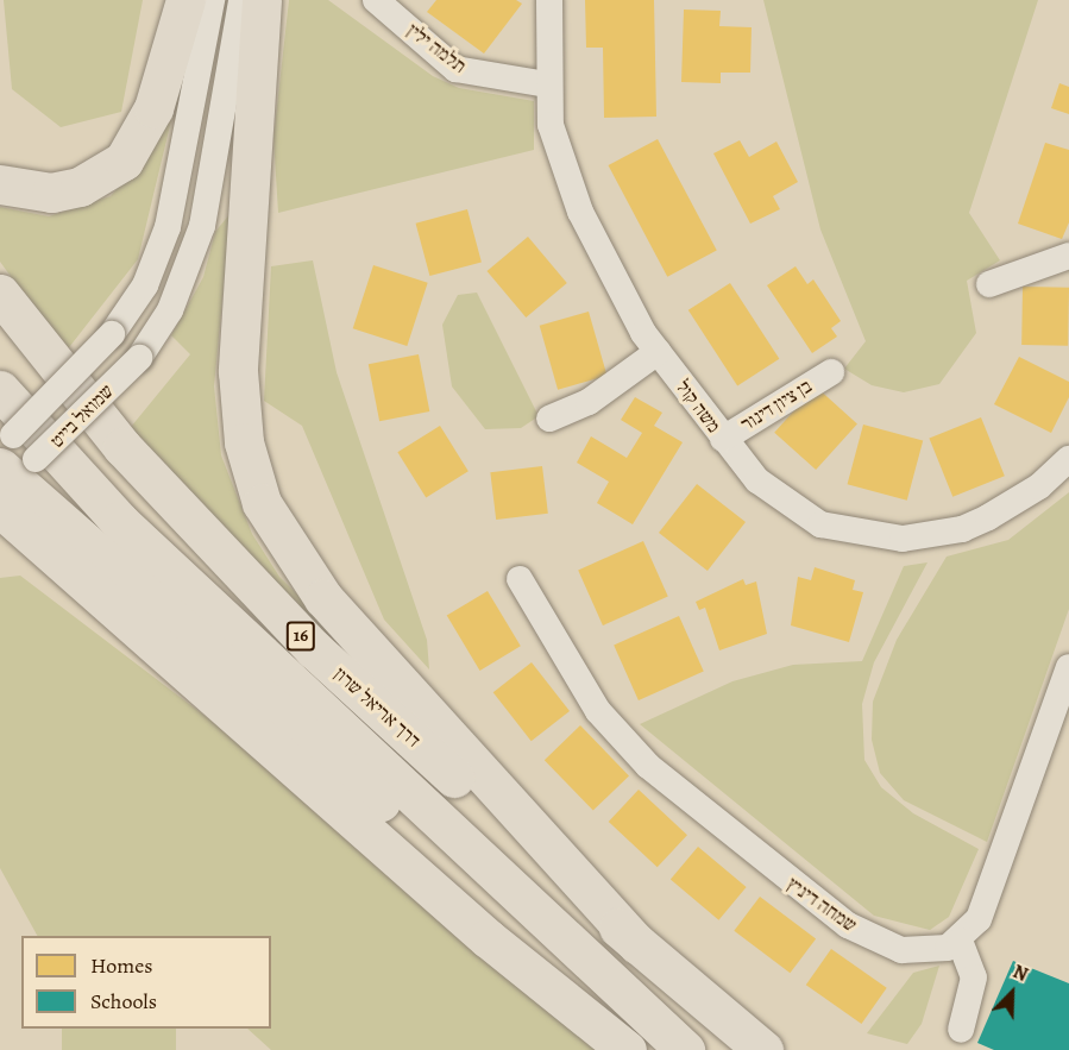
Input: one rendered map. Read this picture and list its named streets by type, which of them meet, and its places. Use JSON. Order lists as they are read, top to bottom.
{
  "streets": {
    "highway": ["16", "דרך אריאל שרון"],
    "street": [
      "תלמה ילין",
      "בן ציון דינור",
      "משה קול",
      "שמואל בייט",
      "שמחה דיניץ"
    ]
  },
  "crossings": [
    ["תלמה ילין", "משה קול"],
    ["בן ציון דינור", "משה קול"]
  ],
  "legend": ["Homes", "Schools"],
  "north": "top right"
}
